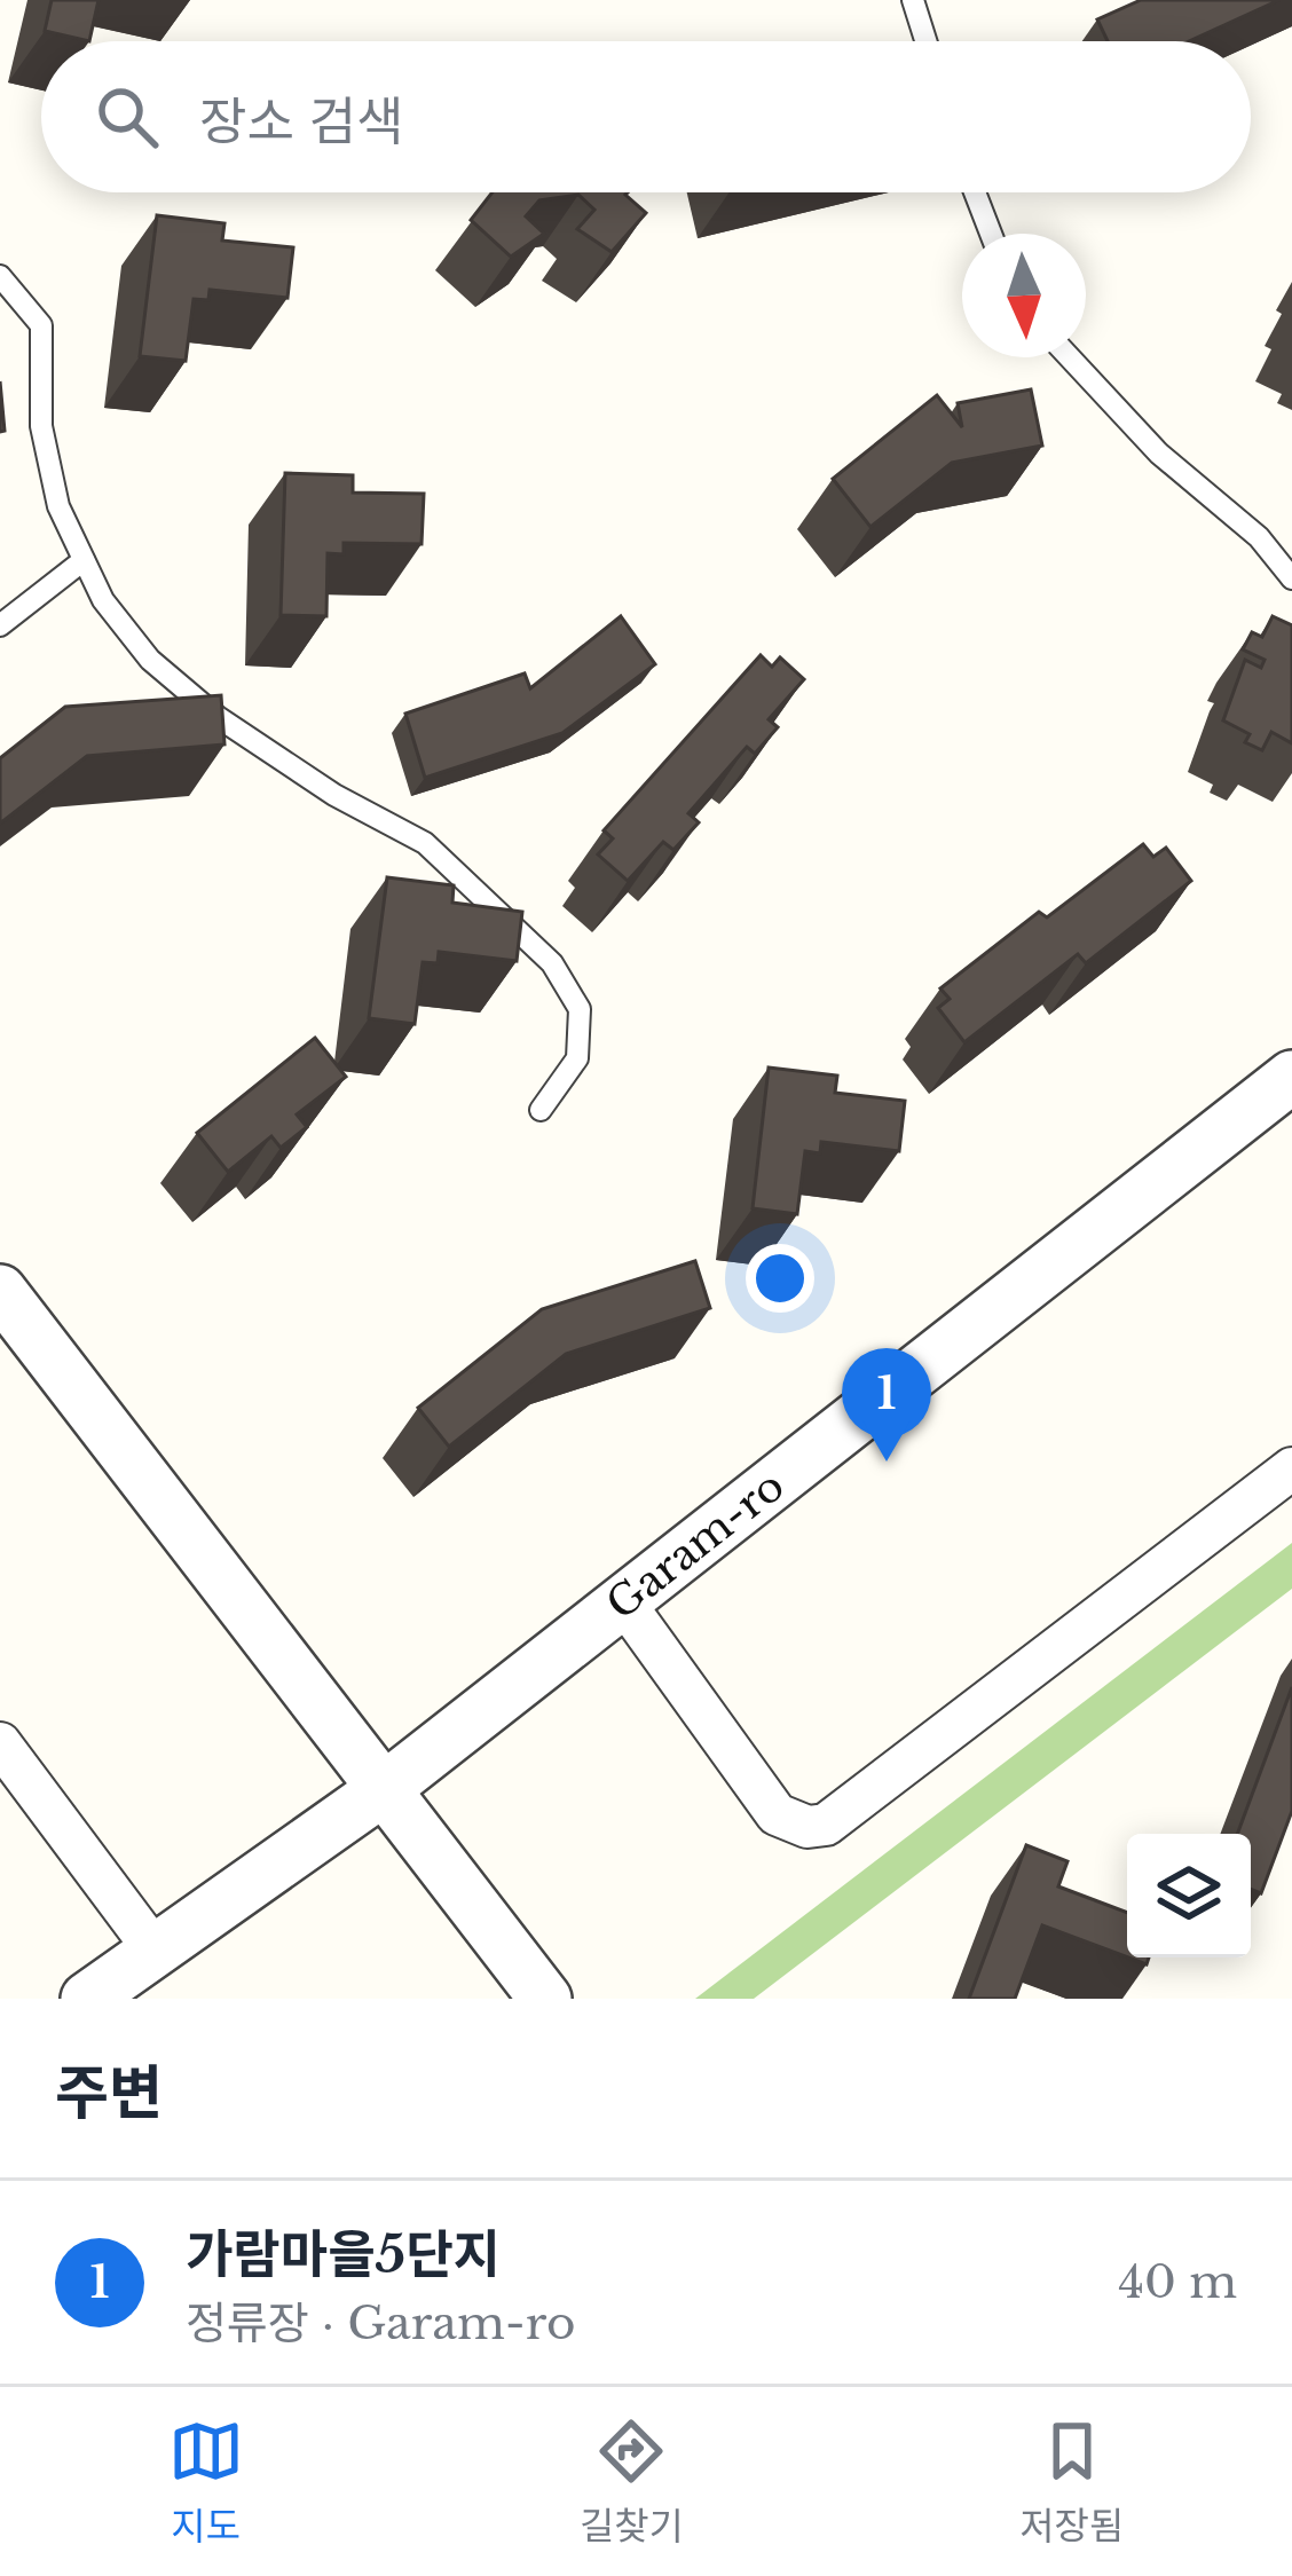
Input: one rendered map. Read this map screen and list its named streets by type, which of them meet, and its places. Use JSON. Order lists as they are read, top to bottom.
{
  "streets": {
    "street": ["Garam-ro"]
  },
  "north": "bottom",
  "page": {
    "search": "장소 검색",
    "pins": "1",
    "heading": "주변",
    "list": [
      {
        "mark": "1",
        "name": "가람마을5단지",
        "note": "정류장 · Garam-ro",
        "value": "40 m"
      }
    ],
    "nav": ["지도", "길찾기", "저장됨"]
  }
}
